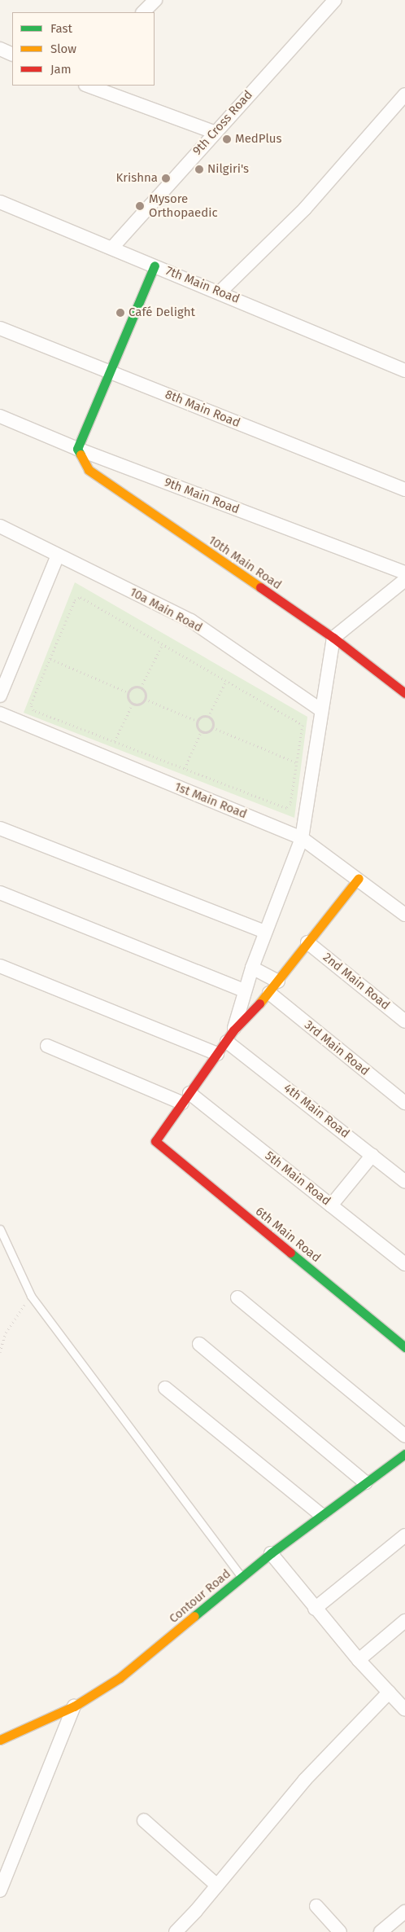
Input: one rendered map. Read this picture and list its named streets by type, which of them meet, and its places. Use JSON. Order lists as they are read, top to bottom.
{
  "streets": {
    "street": [
      "9th Cross Road",
      "7th Main Road",
      "8th Main Road",
      "9th Main Road",
      "10th Main Road",
      "10a Main Road",
      "1st Main Road",
      "2nd Main Road",
      "3rd Main Road",
      "4th Main Road",
      "5th Main Road",
      "6th Main Road",
      "Contour Road"
    ]
  },
  "crossings": [
    ["9th Cross Road", "7th Main Road"],
    ["9th Main Road", "10th Main Road"],
    ["5th Main Road", "6th Main Road"]
  ],
  "places": [
    "MedPlus",
    "Nilgiri's",
    "Krishna",
    "Mysore Orthopaedic",
    "Café Delight"
  ],
  "legend": ["Fast", "Slow", "Jam"]
}
